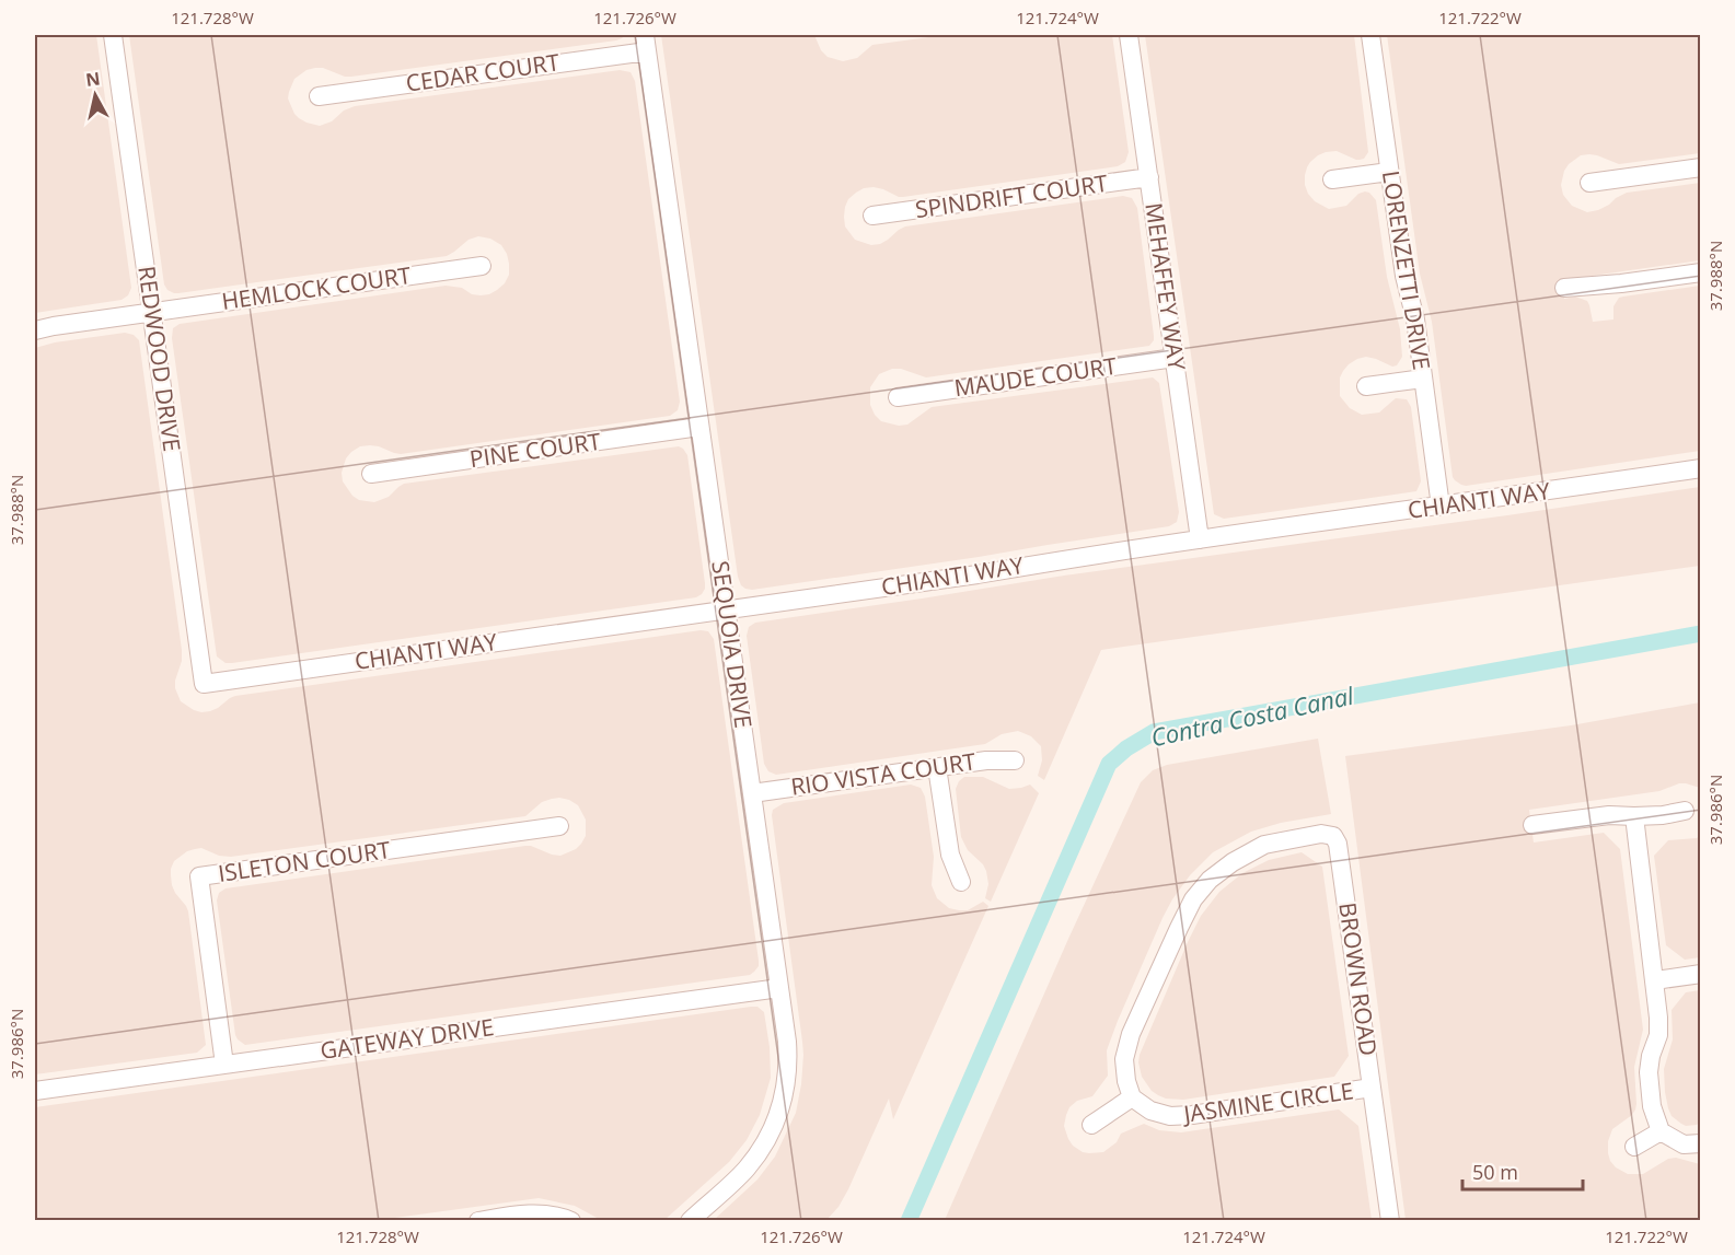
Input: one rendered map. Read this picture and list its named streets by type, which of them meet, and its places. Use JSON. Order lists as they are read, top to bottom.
{
  "streets": {
    "street": [
      "CEDAR COURT",
      "SPINDRIFT COURT",
      "LORENZETTI DRIVE",
      "MEHAFFEY WAY",
      "HEMLOCK COURT",
      "REDWOOD DRIVE",
      "MAUDE COURT",
      "PINE COURT",
      "CHIANTI WAY",
      "SEQUOIA DRIVE",
      "RIO VISTA COURT",
      "ISLETON COURT",
      "BROWN ROAD",
      "GATEWAY DRIVE",
      "JASMINE CIRCLE"
    ]
  },
  "crossings": [
    ["CEDAR COURT", "SEQUOIA DRIVE"],
    ["SPINDRIFT COURT", "MEHAFFEY WAY"],
    ["LORENZETTI DRIVE", "CHIANTI WAY"],
    ["MEHAFFEY WAY", "MAUDE COURT"],
    ["MEHAFFEY WAY", "CHIANTI WAY"],
    ["HEMLOCK COURT", "REDWOOD DRIVE"],
    ["REDWOOD DRIVE", "CHIANTI WAY"],
    ["PINE COURT", "SEQUOIA DRIVE"],
    ["CHIANTI WAY", "SEQUOIA DRIVE"],
    ["SEQUOIA DRIVE", "RIO VISTA COURT"],
    ["SEQUOIA DRIVE", "GATEWAY DRIVE"],
    ["ISLETON COURT", "GATEWAY DRIVE"],
    ["BROWN ROAD", "JASMINE CIRCLE"]
  ],
  "water": ["Contra Costa Canal"],
  "scale_bar": "50 m",
  "north": "top",
  "coordinates": [
    "121.728°W",
    "121.726°W",
    "121.724°W",
    "121.722°W",
    "37.988°N",
    "37.986°N"
  ]
}
